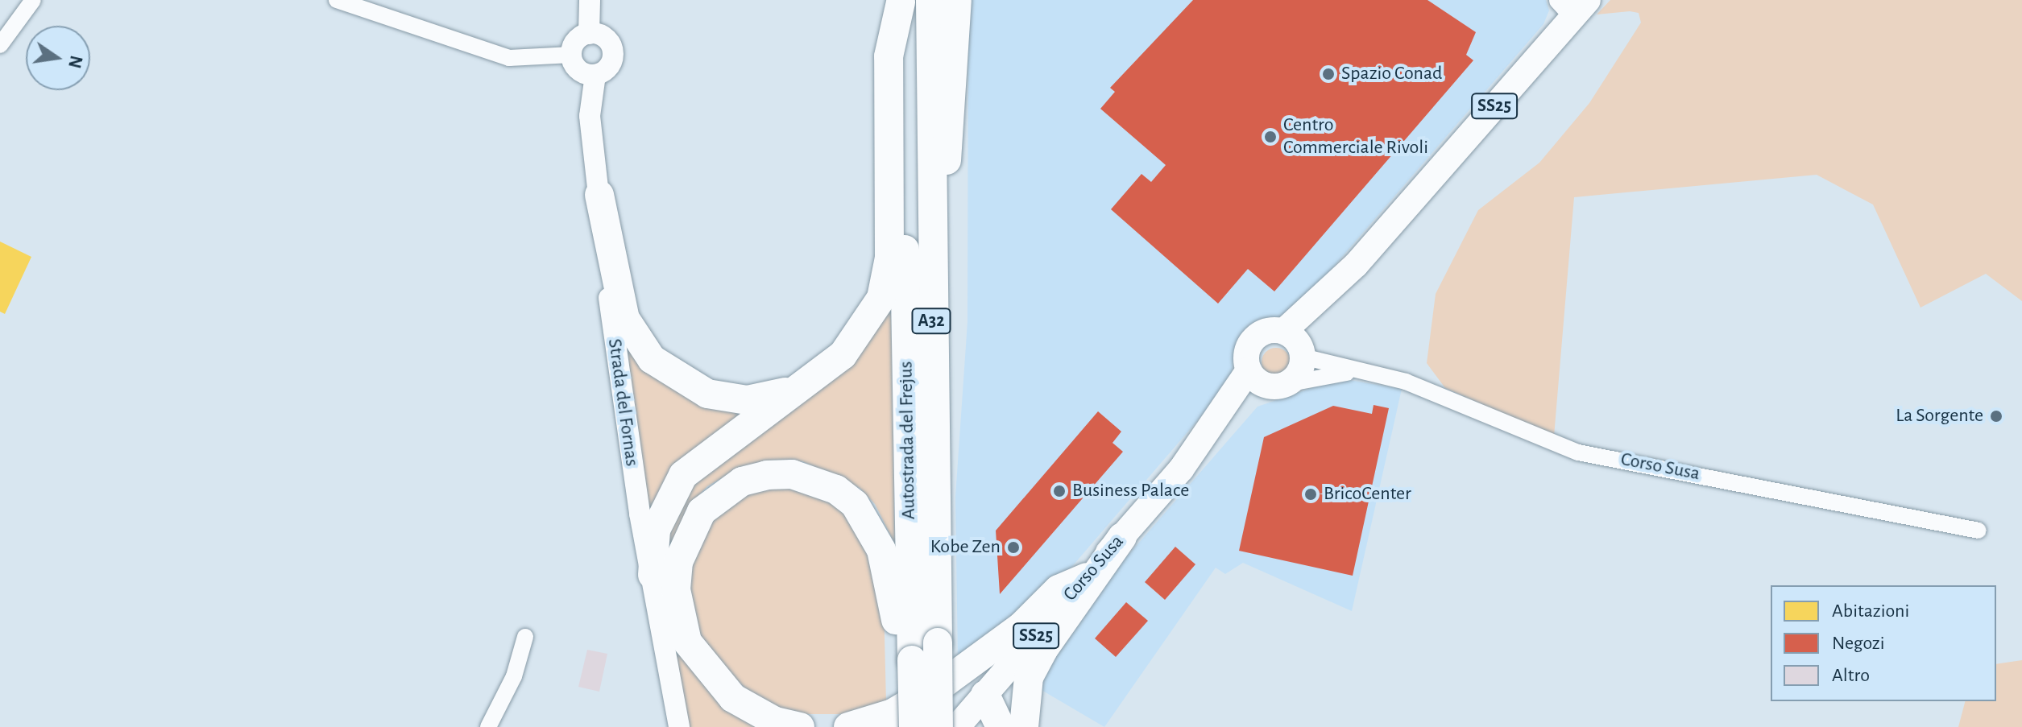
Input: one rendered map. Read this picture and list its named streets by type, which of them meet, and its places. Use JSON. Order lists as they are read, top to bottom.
{
  "streets": {
    "highway": ["A32", "Autostrada del Frejus"],
    "main road": ["SS25", "Corso Susa"],
    "street": ["Strada del Fornas"]
  },
  "crossings": [
    ["SS25", "Corso Susa"]
  ],
  "places": [
    "Spazio Conad",
    "Centro Commerciale Rivoli",
    "La Sorgente",
    "Business Palace",
    "BricoCenter",
    "Kobe Zen"
  ],
  "legend": ["Abitazioni", "Negozi", "Altro"],
  "north": "right"
}
